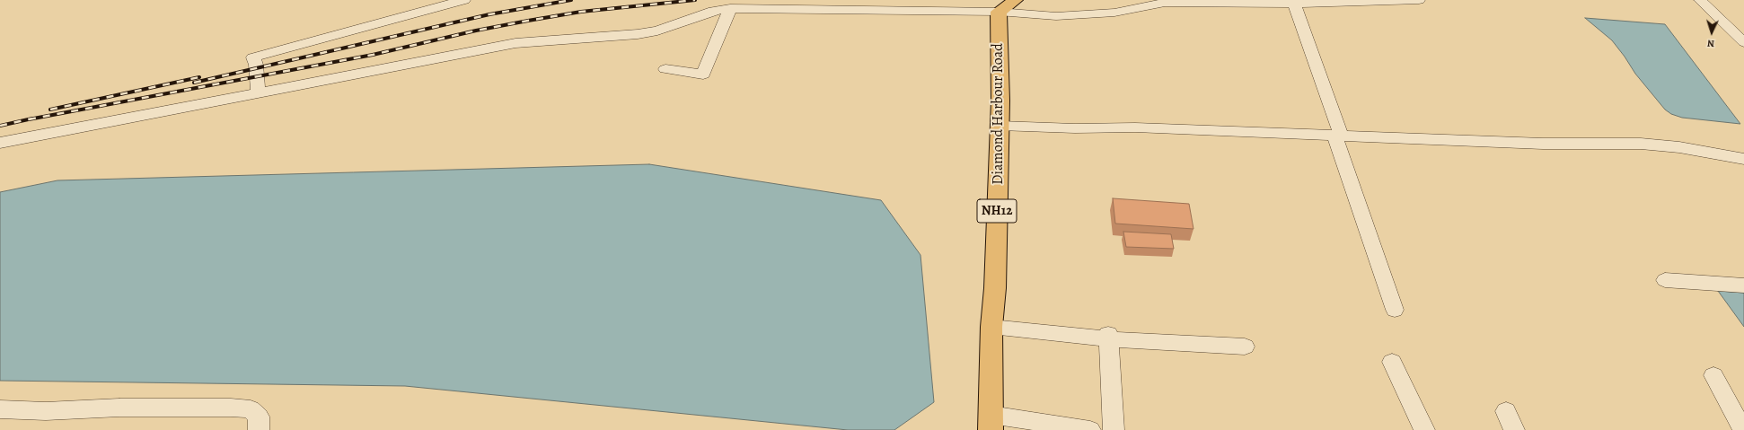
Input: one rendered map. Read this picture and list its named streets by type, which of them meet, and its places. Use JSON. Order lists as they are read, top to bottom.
{
  "streets": {
    "highway": ["Diamond Harbour Road", "NH12"]
  },
  "north": "bottom"
}
